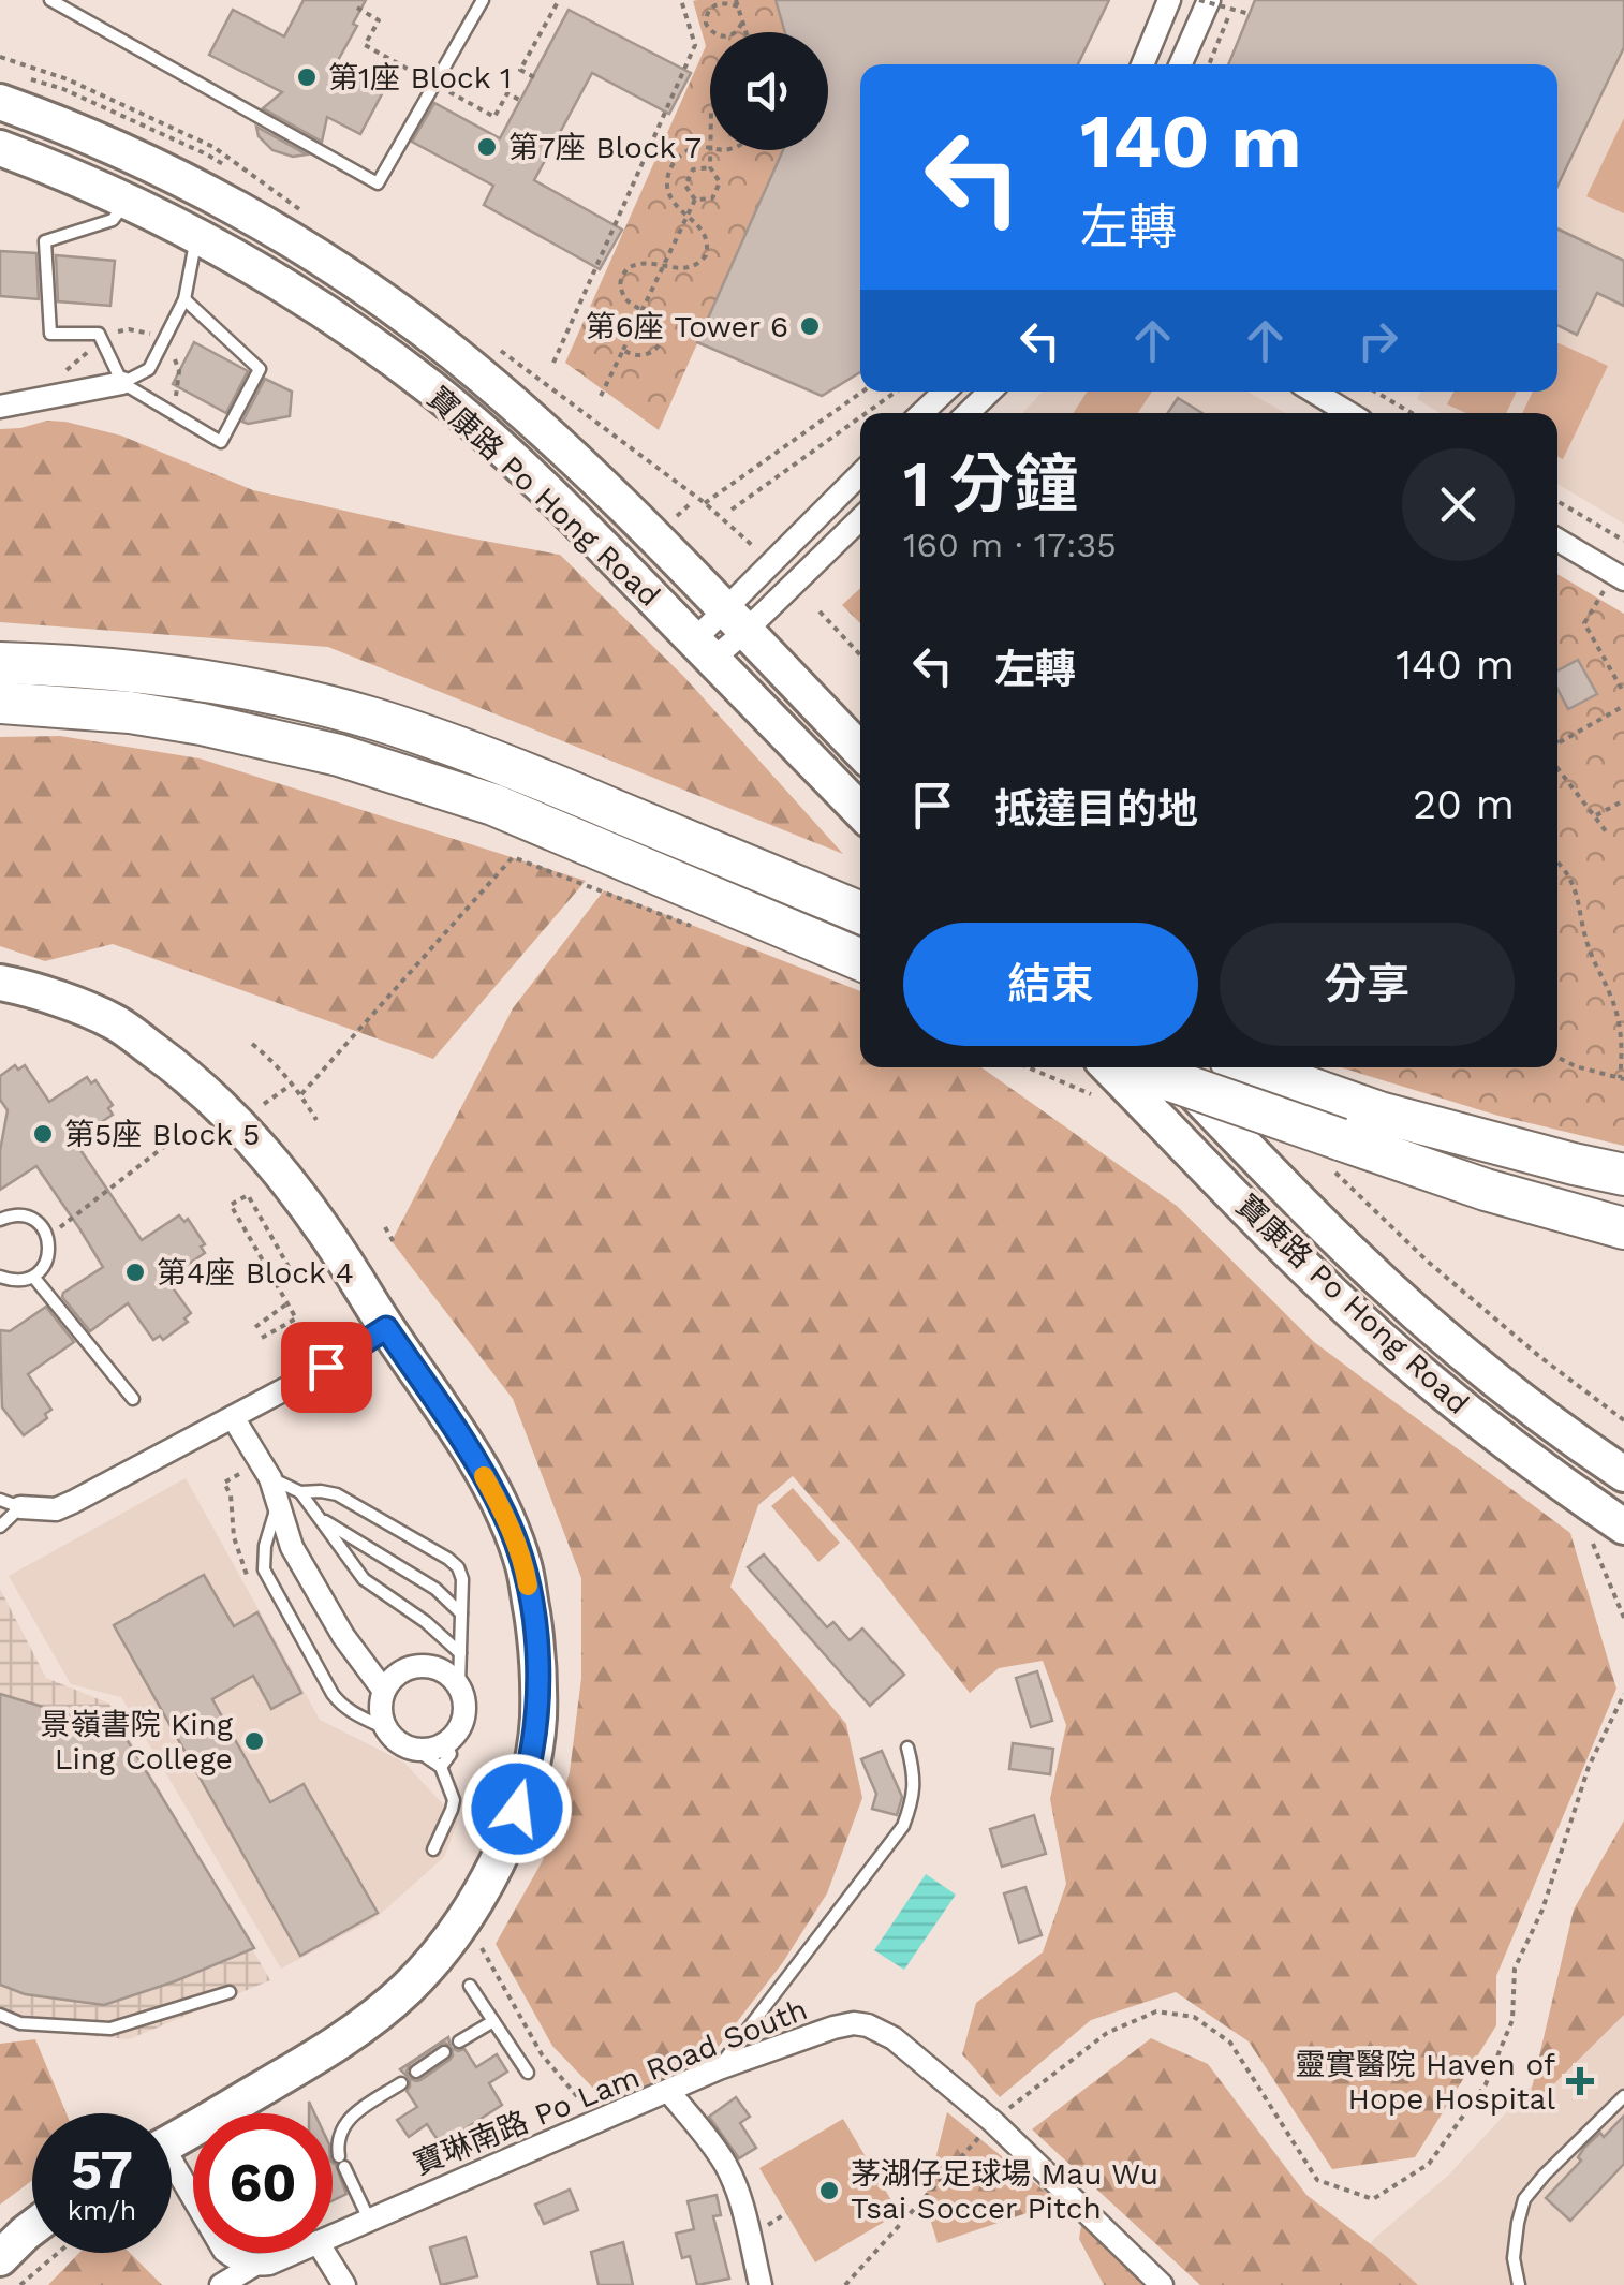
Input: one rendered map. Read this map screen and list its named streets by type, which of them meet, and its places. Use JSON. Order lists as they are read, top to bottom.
{
  "streets": {
    "main road": ["寶康路 Po Hong Road"],
    "street": ["寶琳南路 Po Lam Road South"]
  },
  "places": {
    "other": [
      "第1座 Block 1",
      "第7座 Block 7",
      "第6座 Tower 6",
      "第5座 Block 5",
      "第4座 Block 4",
      "景嶺書院 King Ling College",
      "茅湖仔足球場 Mau Wu Tsai Soccer Pitch"
    ],
    "health": ["靈實醫院 Haven of Hope Hospital"]
  },
  "page": {
    "turn": ["140 m", "左轉"],
    "heading": ["1 分鐘", "160 m · 17:35"],
    "list": [
      {
        "name": "左轉",
        "value": "140 m"
      },
      {
        "name": "抵達目的地",
        "value": "20 m"
      }
    ],
    "buttons": ["結束", "分享"],
    "speed": "57 km/h",
    "limit": "60"
  }
}
